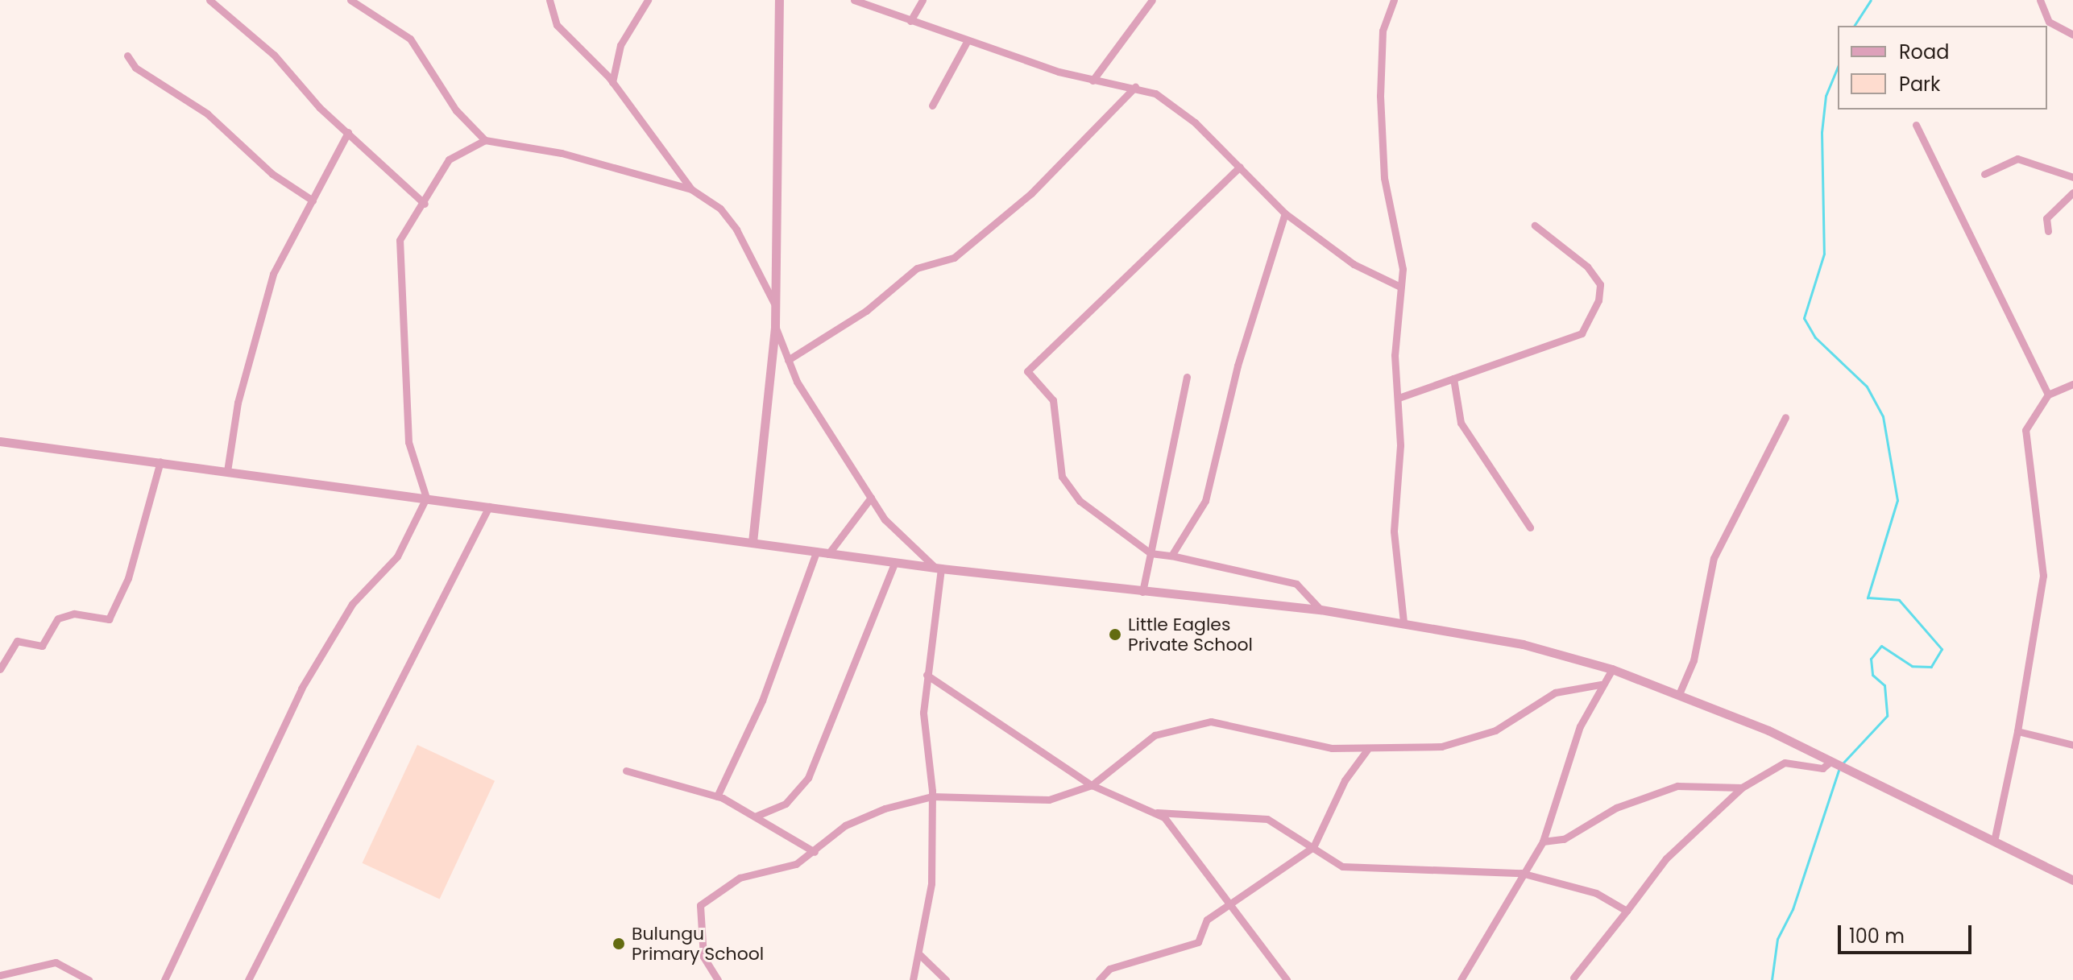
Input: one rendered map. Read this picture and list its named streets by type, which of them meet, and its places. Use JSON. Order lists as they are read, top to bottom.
{
  "places": ["Little Eagles Private School", "Bulungu Primary School"],
  "legend": ["Road", "Park"],
  "scale_bar": "100 m"
}
